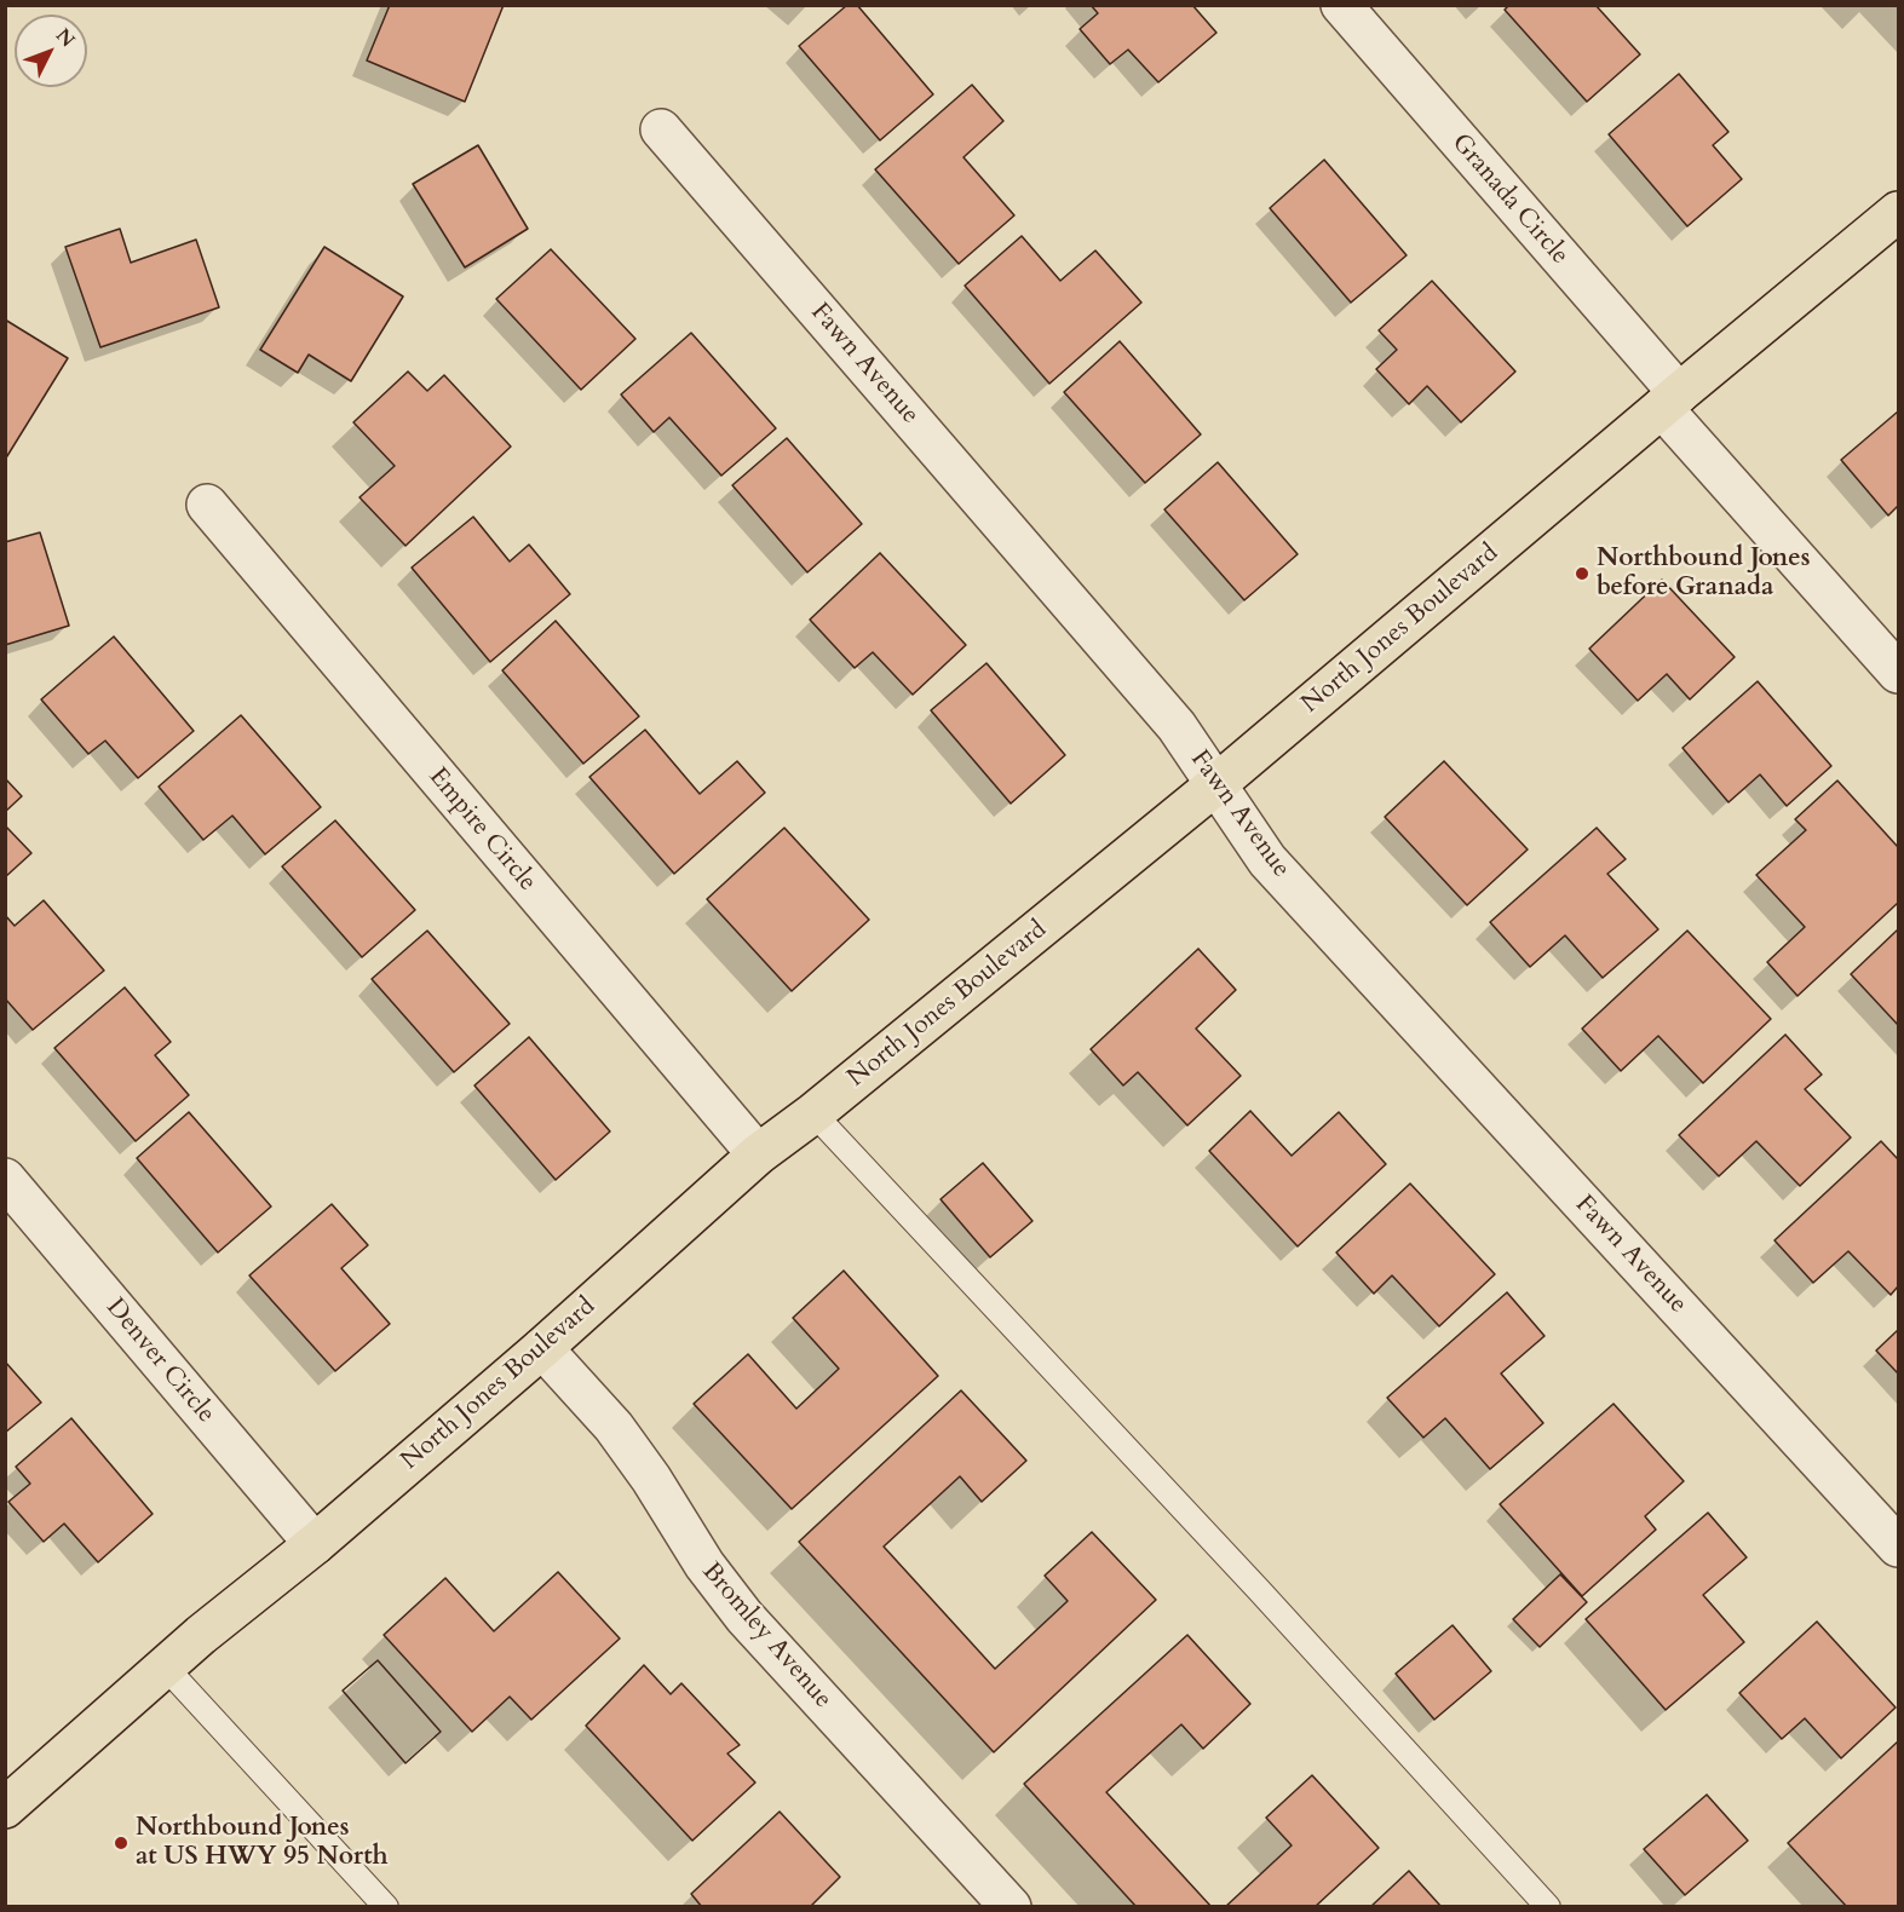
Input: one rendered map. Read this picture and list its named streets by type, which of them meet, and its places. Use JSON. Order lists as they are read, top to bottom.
{
  "streets": {
    "main road": ["North Jones Boulevard"],
    "street": [
      "Granada Circle",
      "Fawn Avenue",
      "Empire Circle",
      "Denver Circle",
      "Bromley Avenue"
    ]
  },
  "crossings": [
    ["Granada Circle", "North Jones Boulevard"],
    ["Fawn Avenue", "North Jones Boulevard"],
    ["North Jones Boulevard", "Empire Circle"],
    ["North Jones Boulevard", "Denver Circle"],
    ["North Jones Boulevard", "Bromley Avenue"]
  ],
  "places": ["Northbound Jones before Granada", "Northbound Jones at US HWY 95 North"],
  "north": "top right"
}
